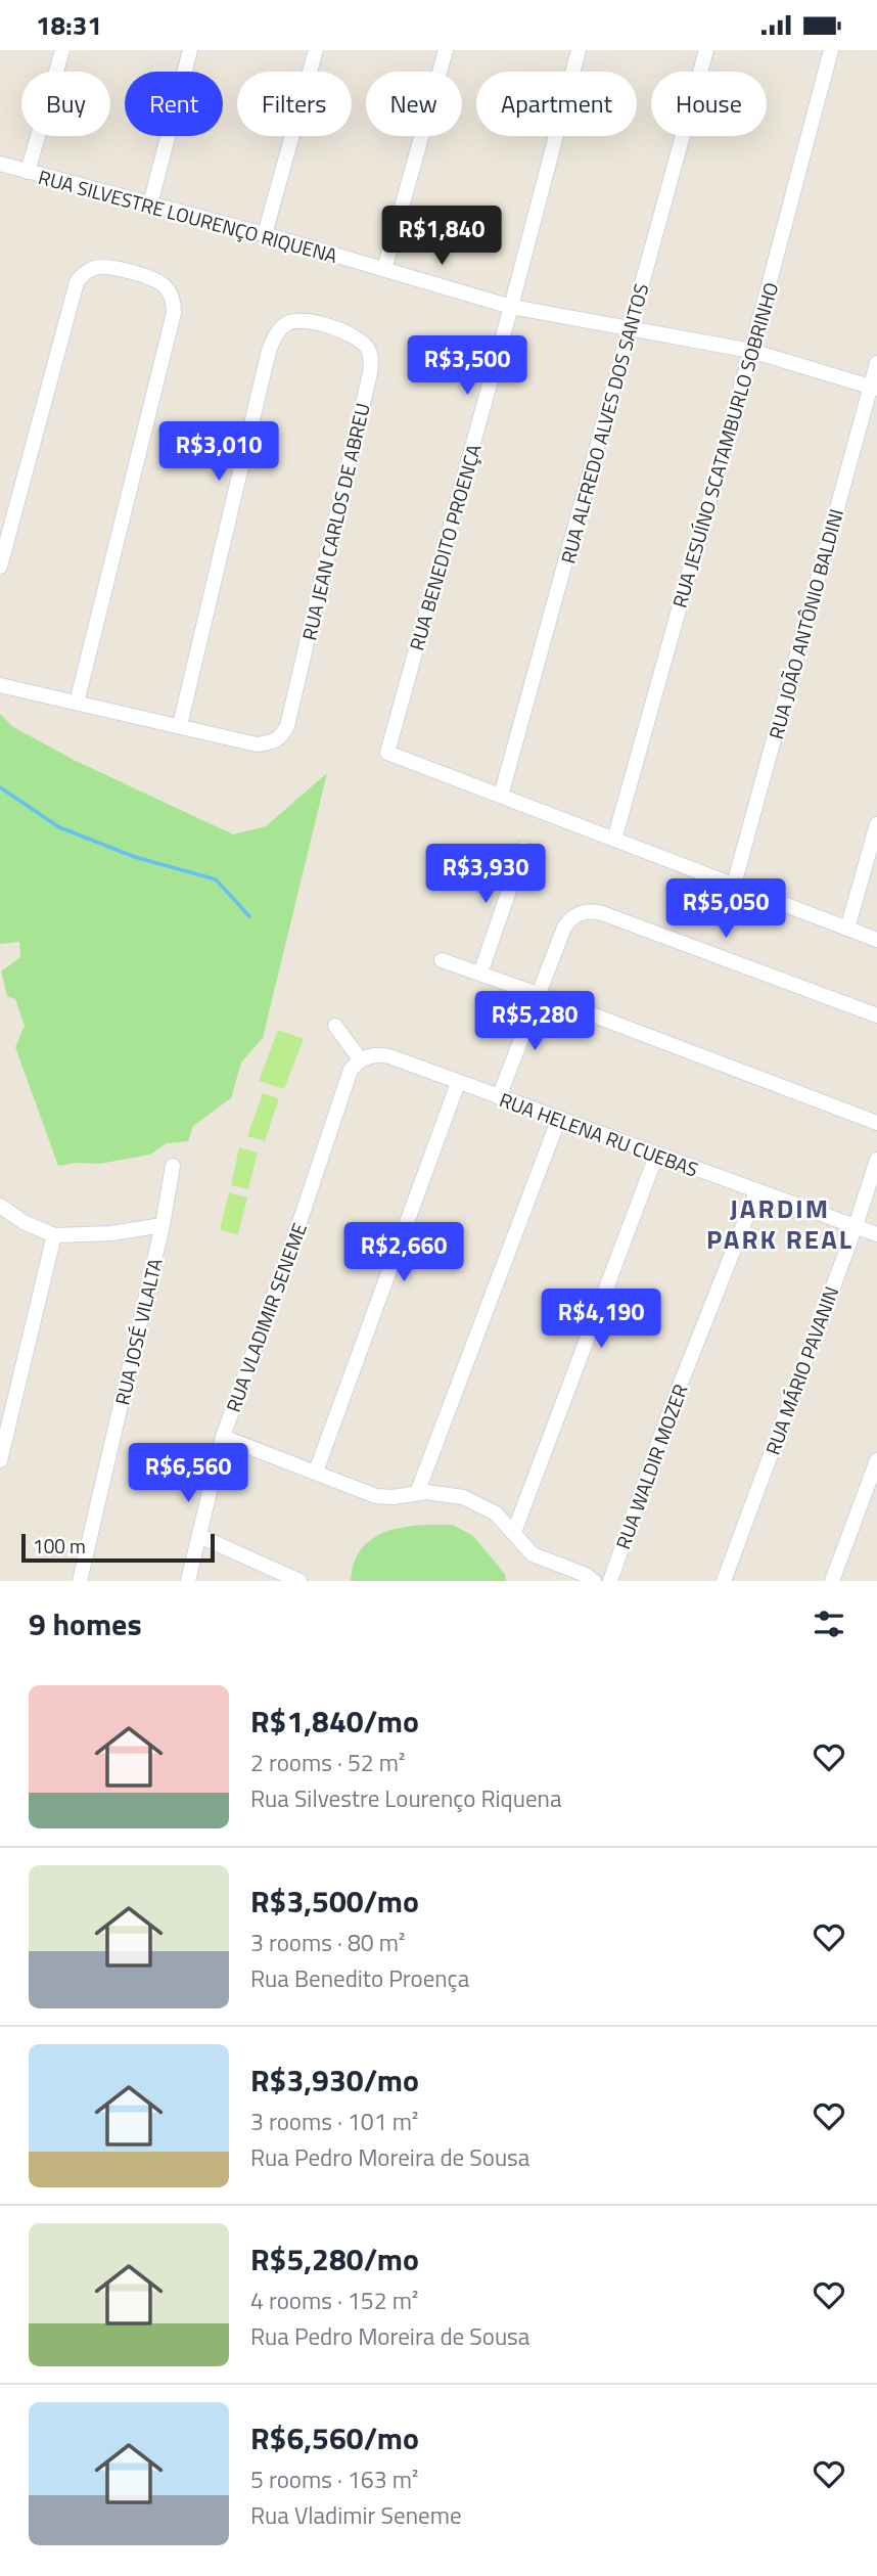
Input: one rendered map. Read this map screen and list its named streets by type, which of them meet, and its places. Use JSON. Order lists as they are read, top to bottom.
{
  "streets": {
    "street": [
      "RUA SILVESTRE LOURENÇO RIQUENA",
      "RUA ALFREDO ALVES DOS SANTOS",
      "RUA JESUÍNO SCATAMBURLO SOBRINHO",
      "RUA JEAN CARLOS DE ABREU",
      "RUA BENEDITO PROENÇA",
      "RUA JOÃO ANTÔNIO BALDINI",
      "RUA HELENA RU CUEBAS",
      "RUA VLADIMIR SENEME",
      "RUA JOSÉ VILALTA",
      "RUA MÁRIO PAVANIN",
      "RUA WALDIR MOZER"
    ]
  },
  "crossings": [
    ["RUA SILVESTRE LOURENÇO RIQUENA", "RUA ALFREDO ALVES DOS SANTOS"],
    ["RUA SILVESTRE LOURENÇO RIQUENA", "RUA JESUÍNO SCATAMBURLO SOBRINHO"],
    ["RUA SILVESTRE LOURENÇO RIQUENA", "RUA BENEDITO PROENÇA"],
    ["RUA SILVESTRE LOURENÇO RIQUENA", "RUA JOÃO ANTÔNIO BALDINI"],
    ["RUA ALFREDO ALVES DOS SANTOS", "RUA BENEDITO PROENÇA"],
    ["RUA HELENA RU CUEBAS", "RUA VLADIMIR SENEME"],
    ["RUA HELENA RU CUEBAS", "RUA MÁRIO PAVANIN"],
    ["RUA HELENA RU CUEBAS", "RUA WALDIR MOZER"]
  ],
  "districts": ["JARDIM PARK REAL"],
  "scale_bar": "100 m",
  "page": {
    "status": "18:31",
    "chip": [
      "Buy",
      "Rent",
      "Filters",
      "New",
      "Apartment",
      "House"
    ],
    "price": [
      "R$1,840",
      "R$3,500",
      "R$3,010",
      "R$3,930",
      "R$5,050",
      "R$5,280",
      "R$2,660",
      "R$4,190",
      "R$6,560"
    ],
    "scale": "100 m",
    "heading": "9 homes",
    "list": [
      {
        "name": "R$1,840/mo",
        "note": "2 rooms · 52 m² · Rua Silvestre Lourenço Riquena"
      },
      {
        "name": "R$3,500/mo",
        "note": "3 rooms · 80 m² · Rua Benedito Proença"
      },
      {
        "name": "R$3,930/mo",
        "note": "3 rooms · 101 m² · Rua Pedro Moreira de Sousa"
      },
      {
        "name": "R$5,280/mo",
        "note": "4 rooms · 152 m² · Rua Pedro Moreira de Sousa"
      },
      {
        "name": "R$6,560/mo",
        "note": "5 rooms · 163 m² · Rua Vladimir Seneme"
      }
    ]
  }
}
